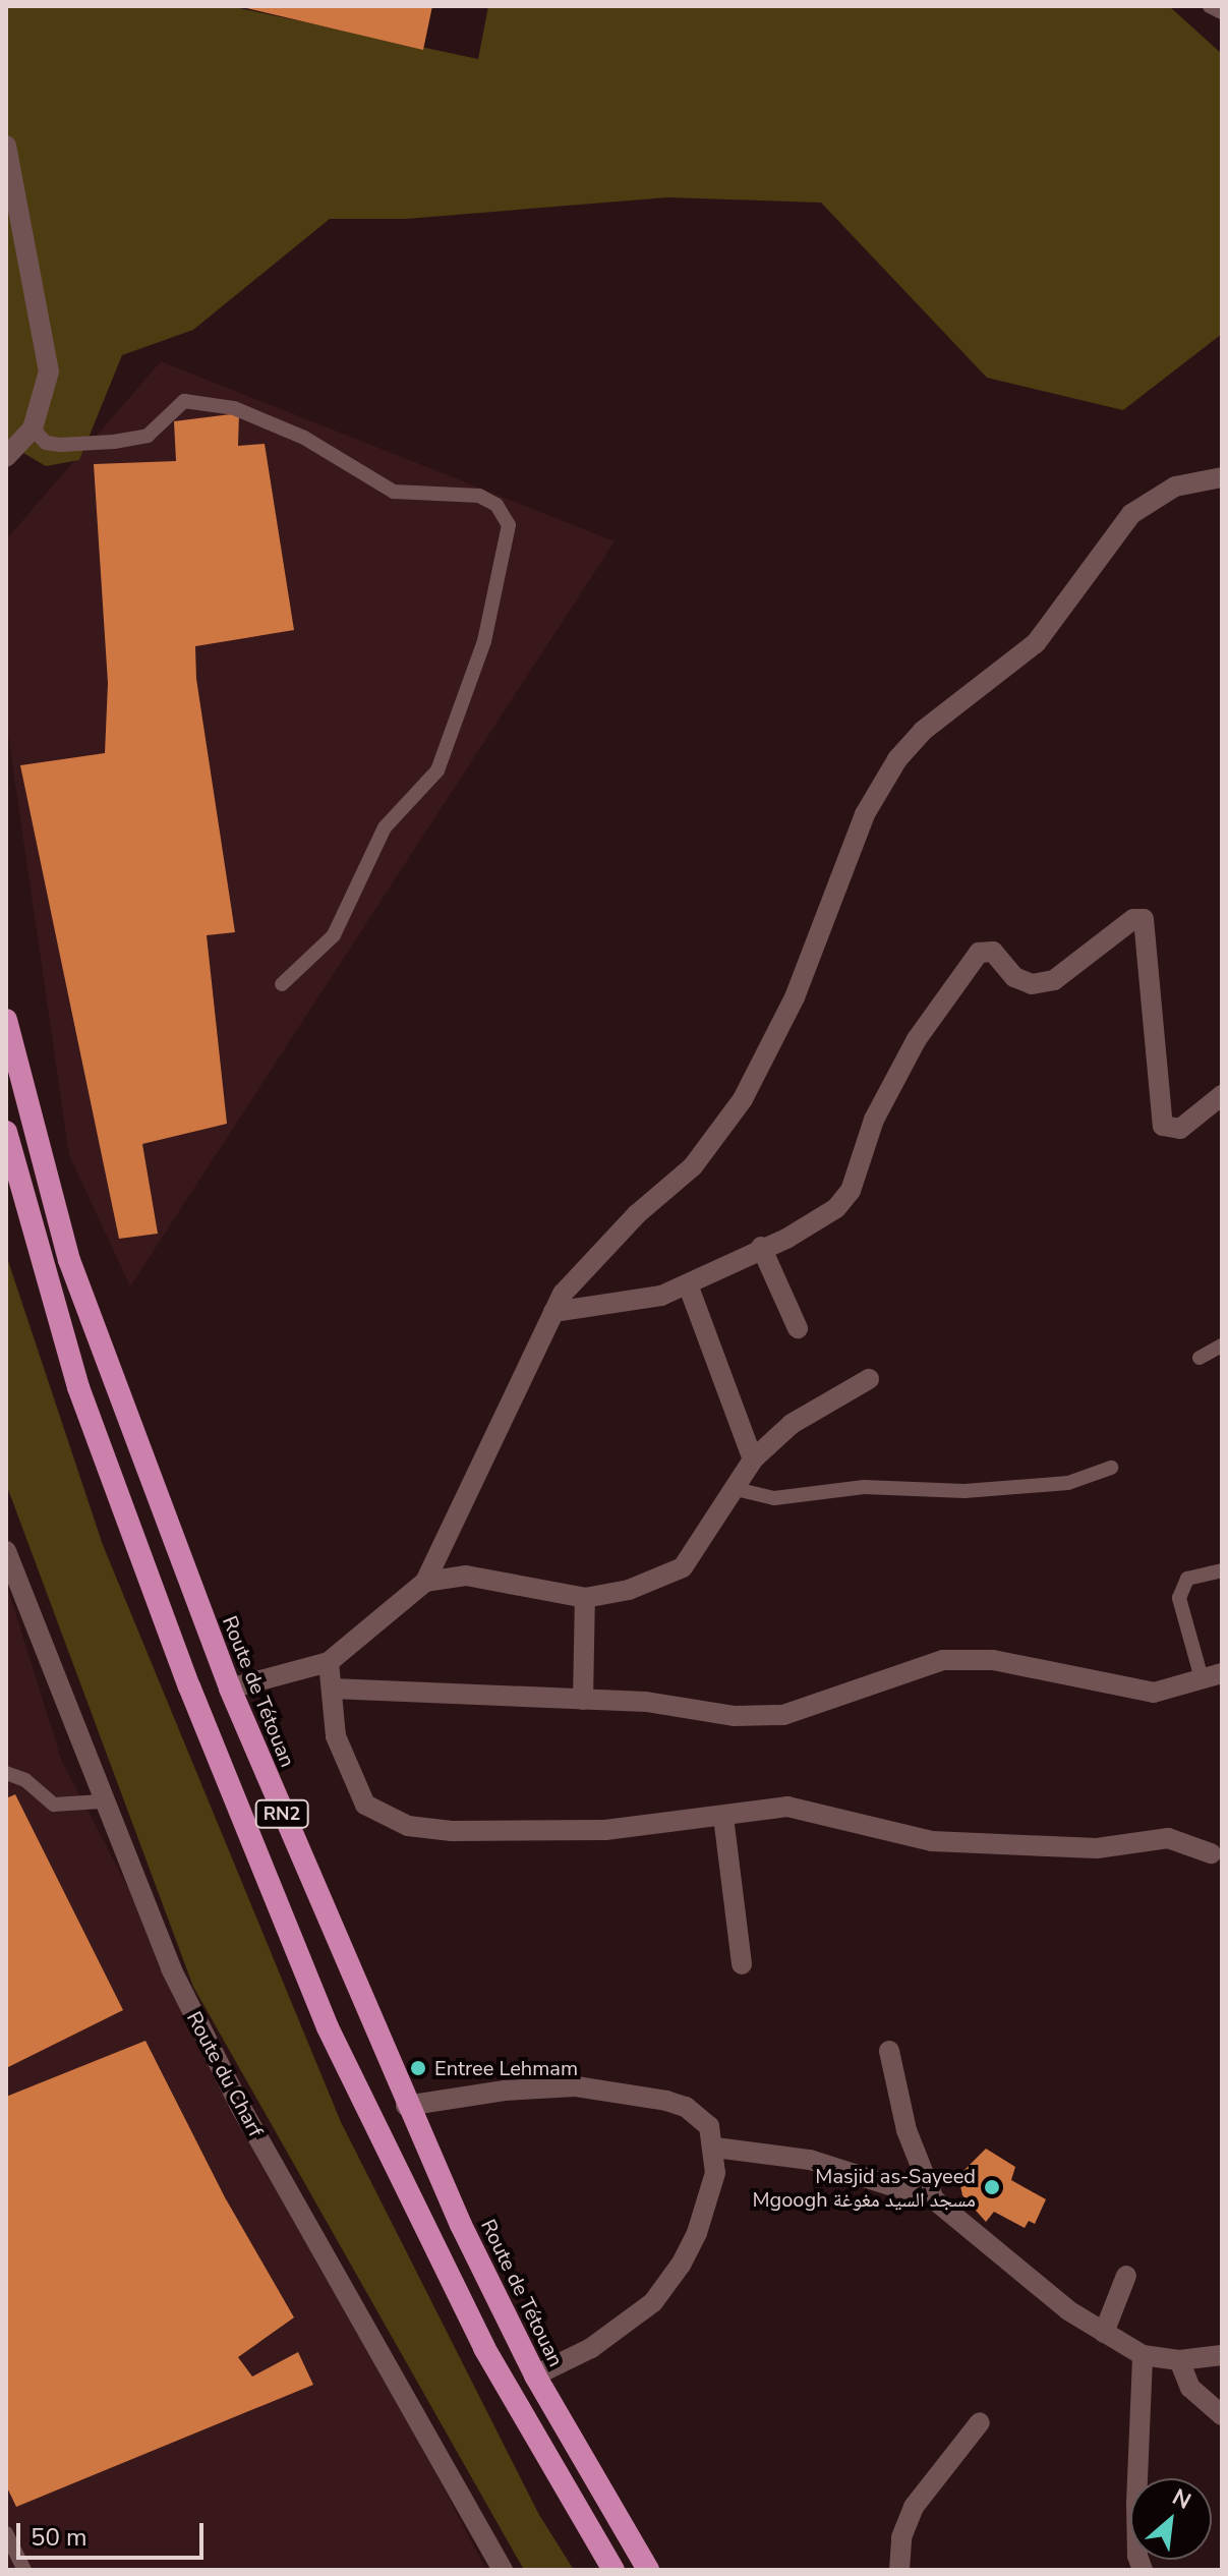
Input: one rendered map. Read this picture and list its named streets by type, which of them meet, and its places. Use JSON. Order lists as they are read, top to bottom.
{
  "streets": {
    "highway": ["Route de Tétouan", "RN2"],
    "street": ["Route du Charf"]
  },
  "places": ["Entree Lehmam", "Masjid as-Sayeed Mgoogh مسجد السيد مغوغة"],
  "scale_bar": "50 m",
  "north": "top right"
}
